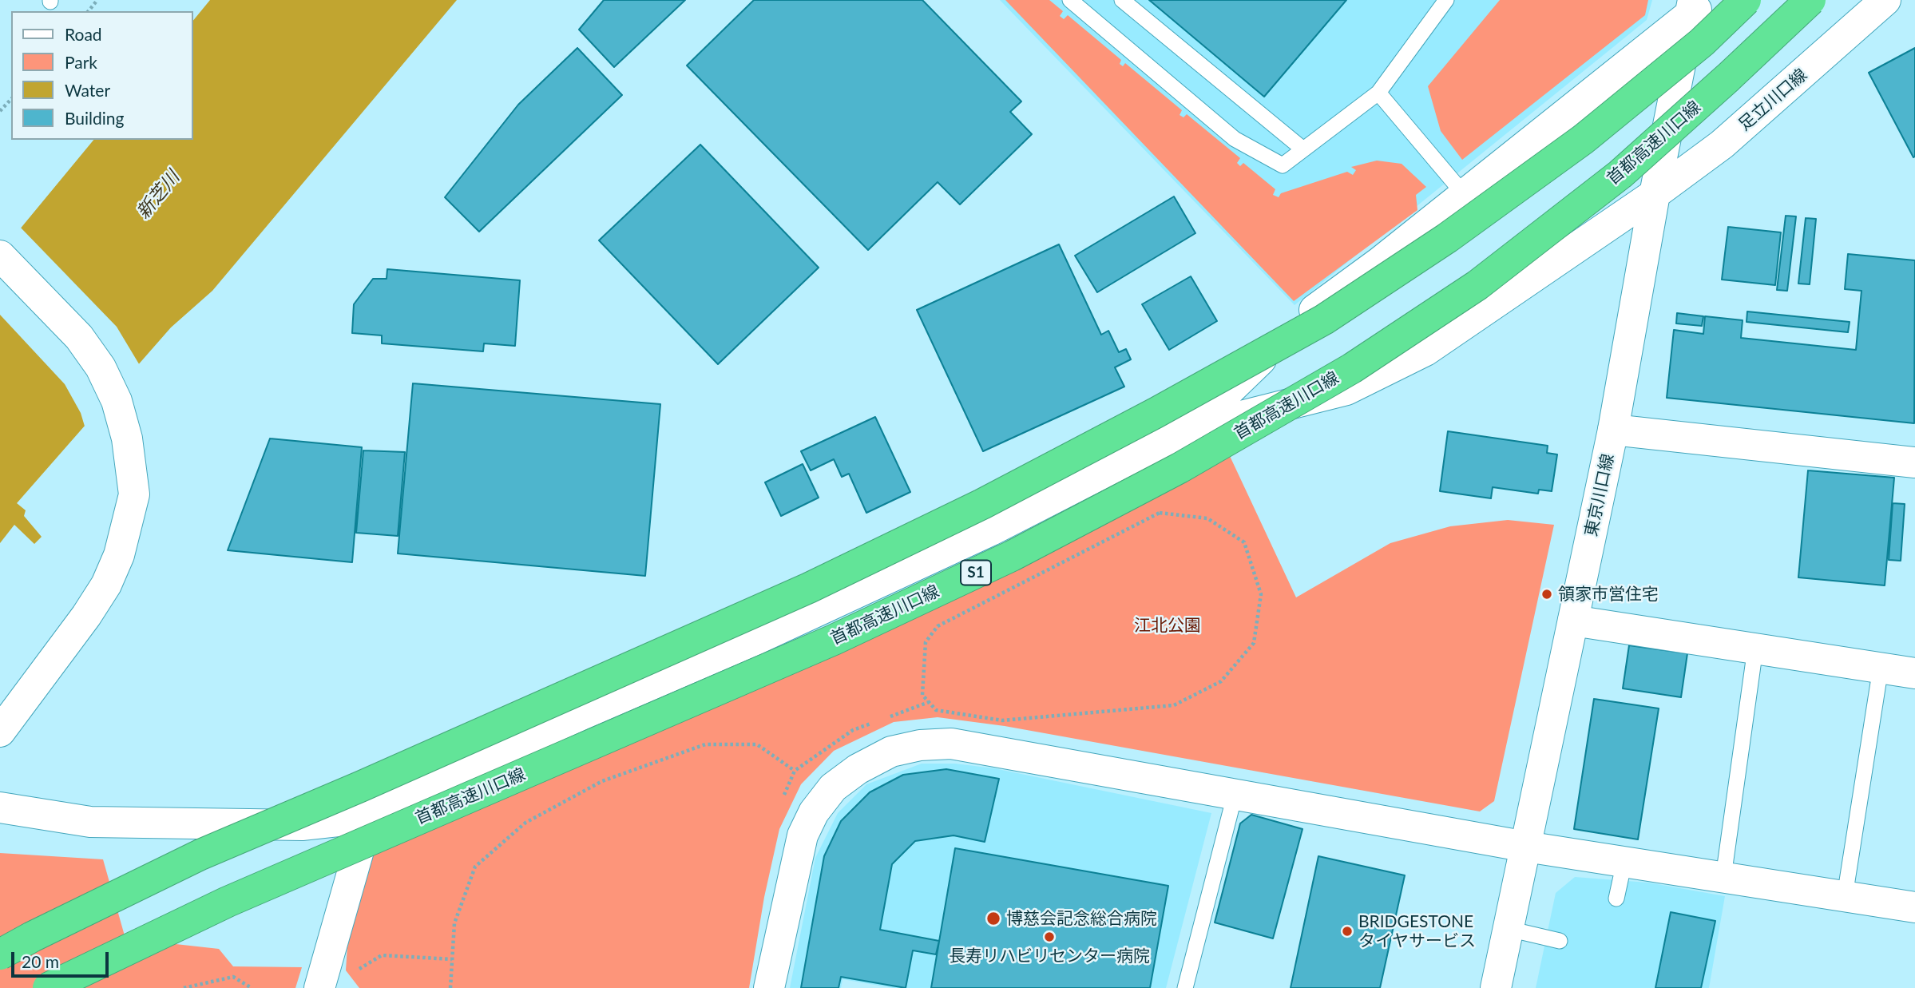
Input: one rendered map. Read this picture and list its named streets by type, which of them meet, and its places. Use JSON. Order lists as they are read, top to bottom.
{
  "streets": {
    "highway": ["首都高速川口線", "S1"],
    "street": ["足立川口線", "東京川口線"]
  },
  "crossings": [
    ["足立川口線", "東京川口線"]
  ],
  "water": ["新芝川"],
  "parks": ["江北公園"],
  "places": [
    "領家市営住宅",
    "博慈会記念総合病院",
    "BRIDGESTONE タイヤサービス",
    "長寿リハビリセンター病院"
  ],
  "legend": [
    "Road",
    "Park",
    "Water",
    "Building"
  ],
  "scale_bar": "20 m"
}
